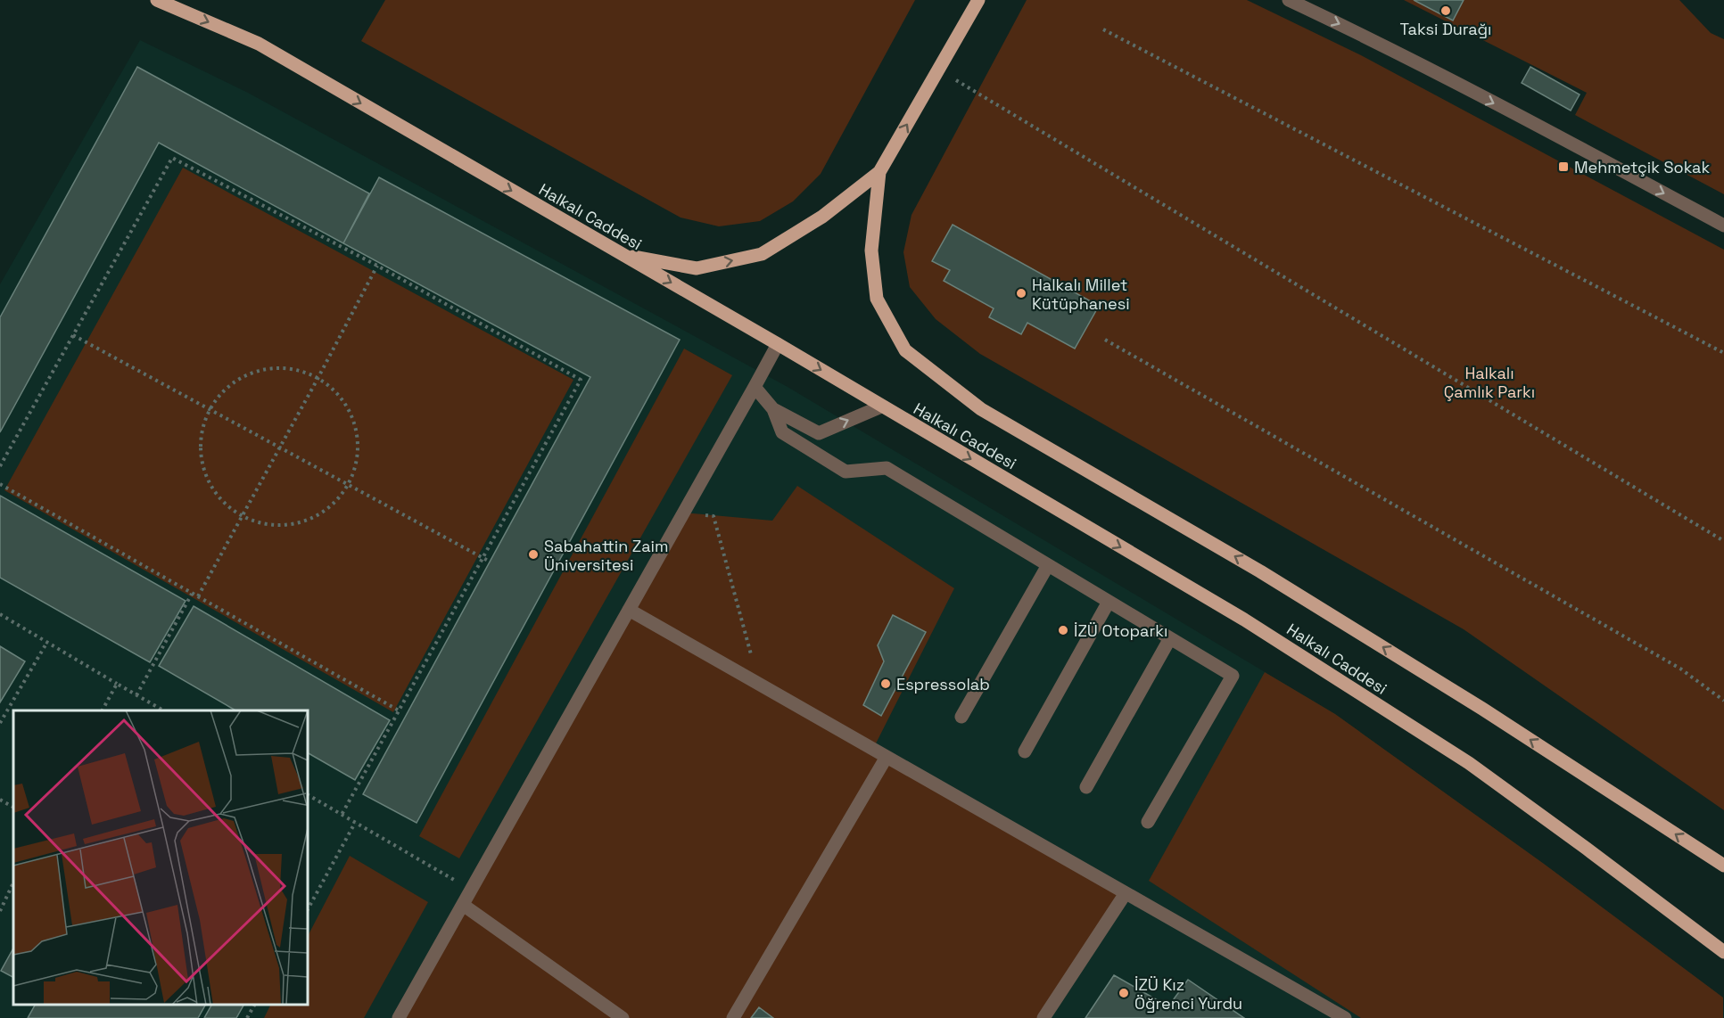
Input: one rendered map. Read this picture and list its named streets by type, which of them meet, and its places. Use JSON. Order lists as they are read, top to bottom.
{
  "streets": {
    "main road": ["Halkalı Caddesi"]
  },
  "parks": ["Halkalı Çamlık Parkı"],
  "places": {
    "other": [
      "Taksi Durağı",
      "Halkalı Millet Kütüphanesi",
      "Sabahattin Zaim Üniversitesi",
      "İZÜ Otoparkı",
      "Espressolab",
      "İZÜ Kız Öğrenci Yurdu"
    ],
    "transit": ["Mehmetçik Sokak"]
  }
}
